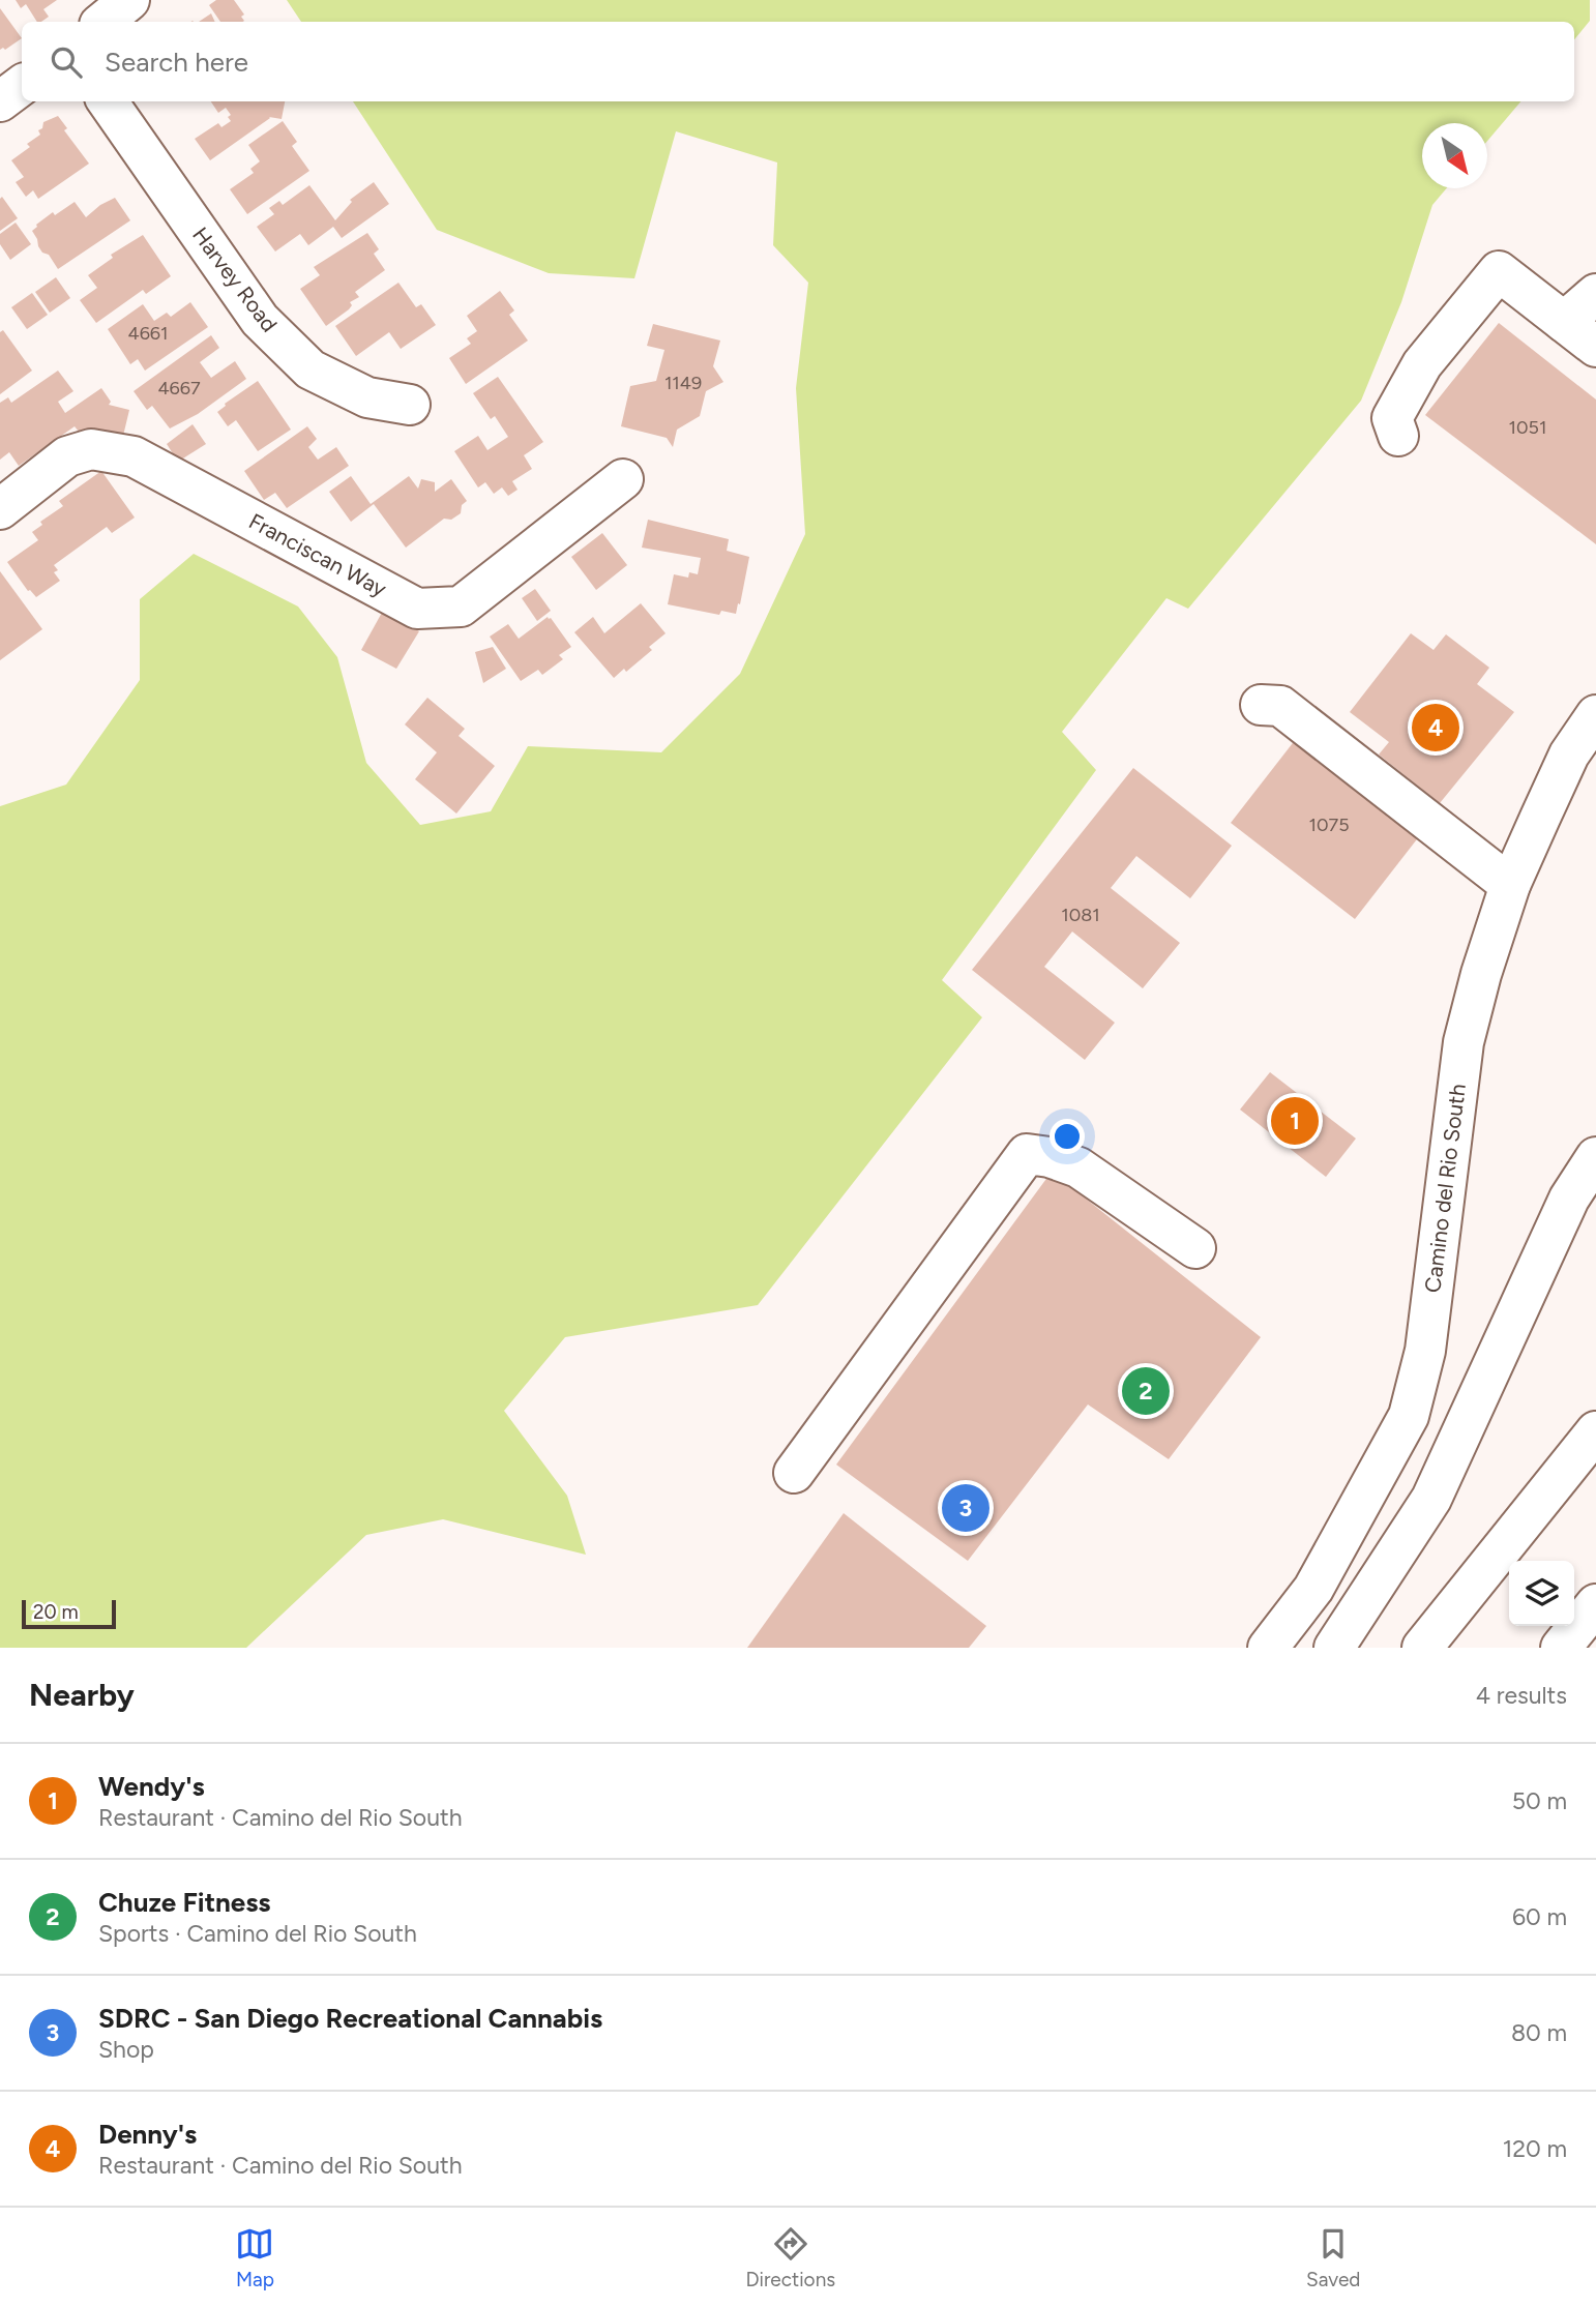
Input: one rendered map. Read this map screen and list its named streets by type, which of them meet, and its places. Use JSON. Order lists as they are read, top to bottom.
{
  "streets": {
    "main road": ["Harvey Road", "Franciscan Way", "Camino del Rio South"]
  },
  "house_numbers": [
    "4661",
    "1149",
    "4667",
    "1051",
    "1075",
    "1081"
  ],
  "scale_bar": "20 m",
  "north": "bottom right",
  "page": {
    "search": "Search here",
    "pins": [
      "4",
      "1",
      "2",
      "3"
    ],
    "scale": "20 m",
    "heading": ["Nearby", "4 results"],
    "list": [
      {
        "mark": "1",
        "name": "Wendy's",
        "note": "Restaurant · Camino del Rio South",
        "value": "50 m"
      },
      {
        "mark": "2",
        "name": "Chuze Fitness",
        "note": "Sports · Camino del Rio South",
        "value": "60 m"
      },
      {
        "mark": "3",
        "name": "SDRC - San Diego Recreational Cannabis",
        "note": "Shop",
        "value": "80 m"
      },
      {
        "mark": "4",
        "name": "Denny's",
        "note": "Restaurant · Camino del Rio South",
        "value": "120 m"
      }
    ],
    "nav": ["Map", "Directions", "Saved"]
  }
}
